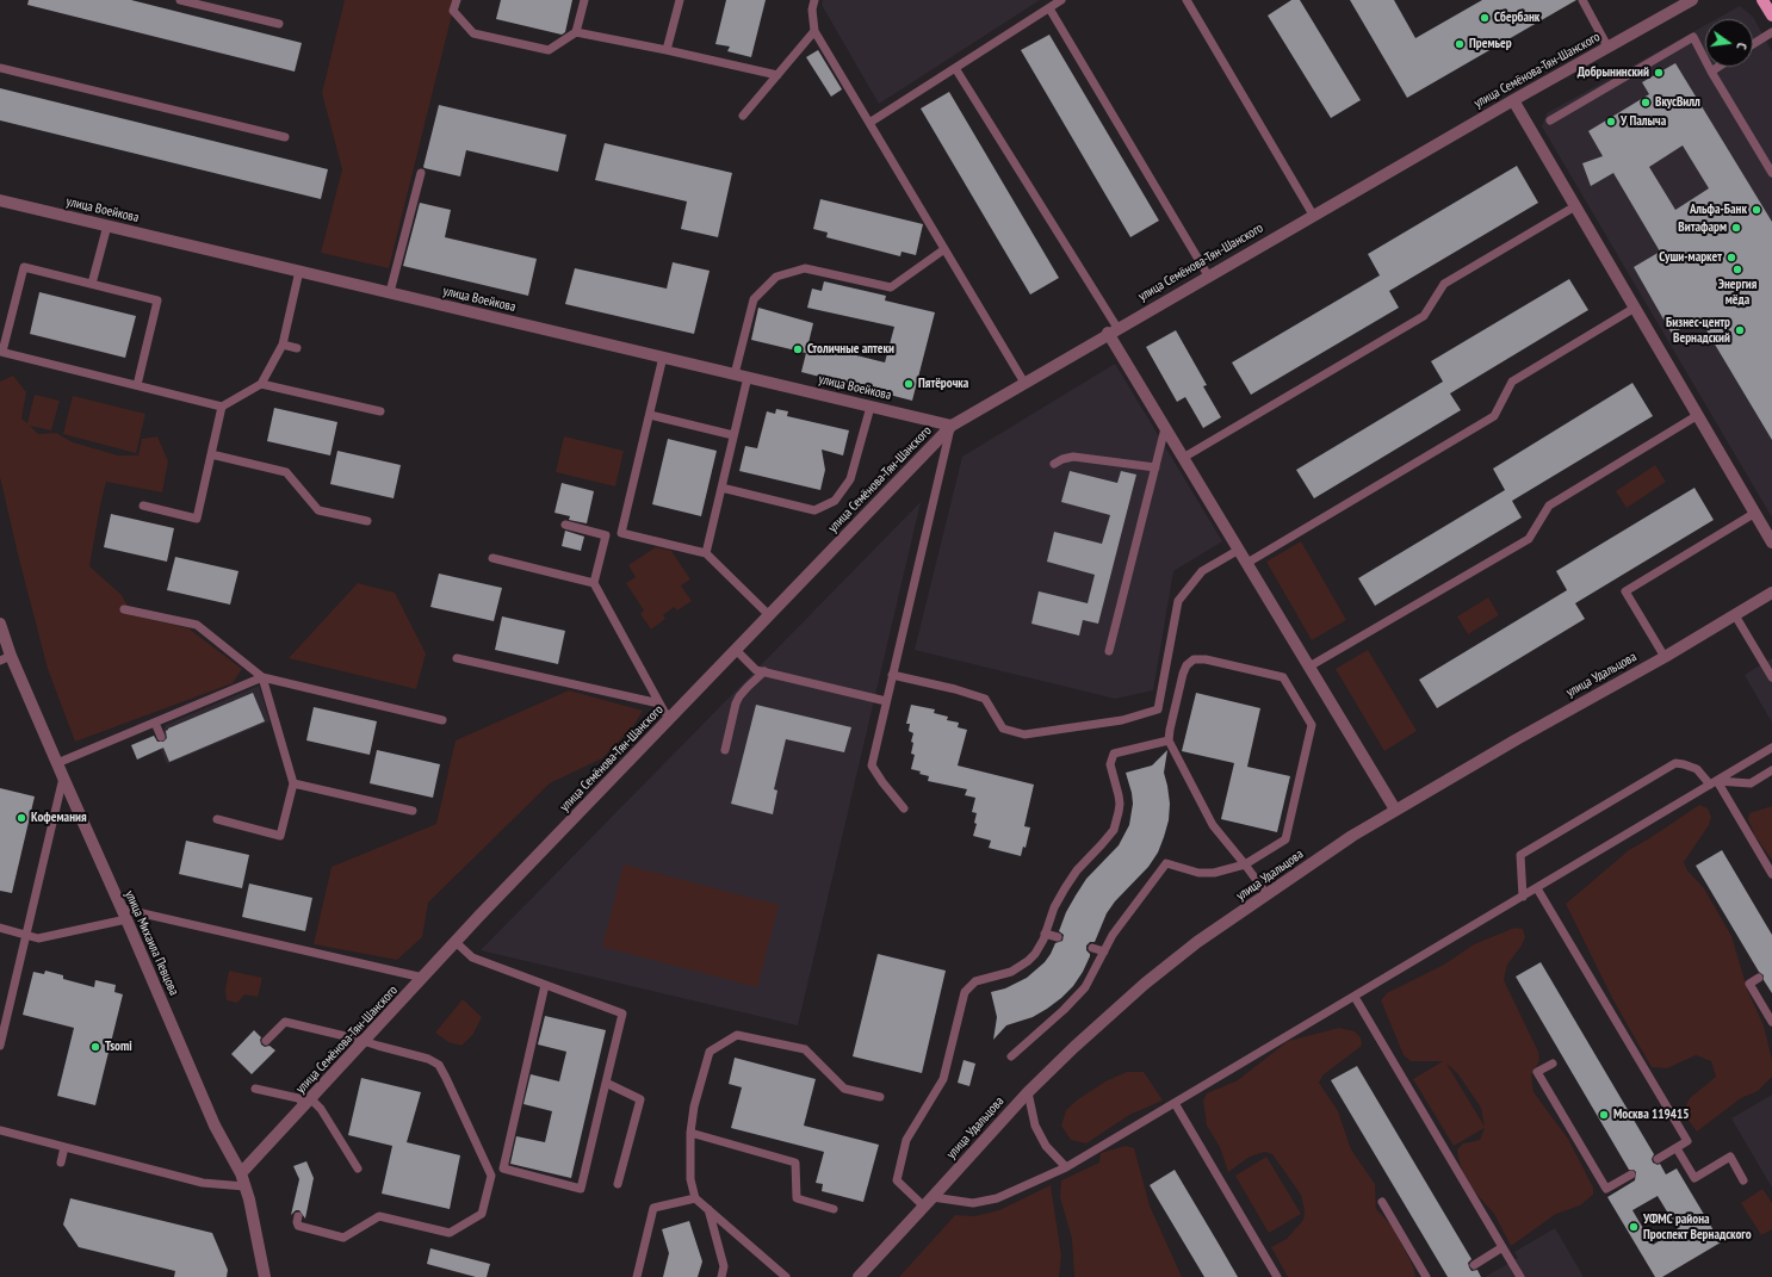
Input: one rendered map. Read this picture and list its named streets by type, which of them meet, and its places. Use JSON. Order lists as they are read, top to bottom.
{
  "streets": {
    "street": [
      "улица Семёнова-Тян-Шанского",
      "улица Воейкова",
      "улица Удальцова",
      "улица Михаила Певцова"
    ]
  },
  "crossings": [
    ["улица Семёнова-Тян-Шанского", "улица Воейкова"],
    ["улица Семёнова-Тян-Шанского", "улица Михаила Певцова"]
  ],
  "places": [
    "Сбербанк",
    "Премьер",
    "Добрынинский",
    "ВкусВилл",
    "У Палыча",
    "Альфа-Банк",
    "Витафарм",
    "Суши-маркет",
    "Энергия мёда",
    "Бизнес-центр Вернадский",
    "Столичные аптеки",
    "Пятёрочка",
    "Кофемания",
    "Tsomi",
    "Москва 119415",
    "УФМС района Проспект Вернадского"
  ],
  "north": "right"
}
